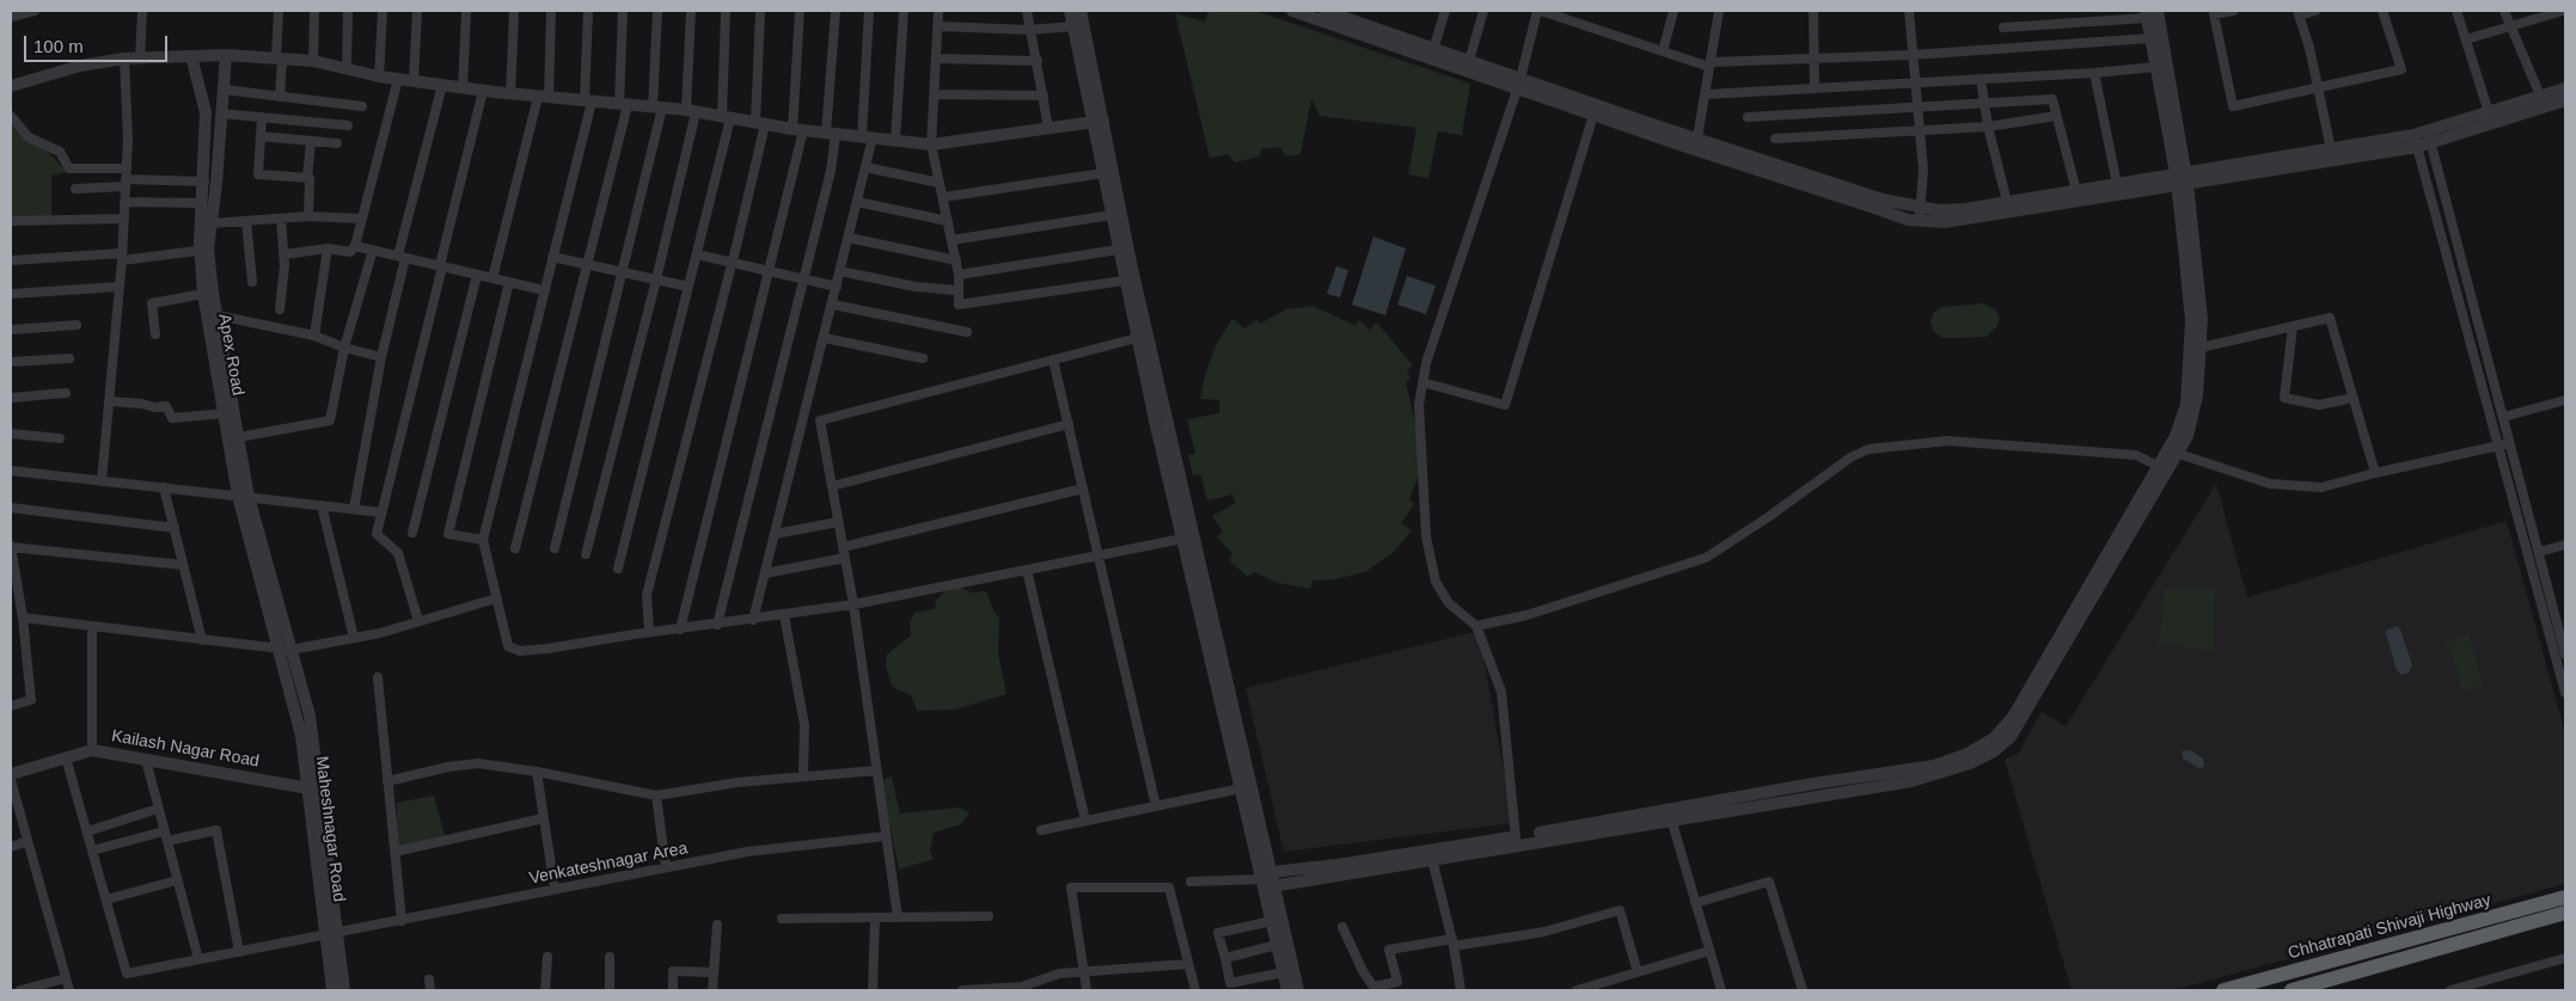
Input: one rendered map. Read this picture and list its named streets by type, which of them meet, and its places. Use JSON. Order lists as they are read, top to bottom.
{
  "streets": {
    "highway": ["Chhatrapati Shivaji Highway"],
    "street": [
      "Apex Road",
      "Kailash Nagar Road",
      "Maheshnagar Road",
      "Venkateshnagar Area"
    ]
  },
  "crossings": [
    ["Apex Road", "Maheshnagar Road"],
    ["Kailash Nagar Road", "Maheshnagar Road"],
    ["Maheshnagar Road", "Venkateshnagar Area"]
  ],
  "scale_bar": "100 m"
}
